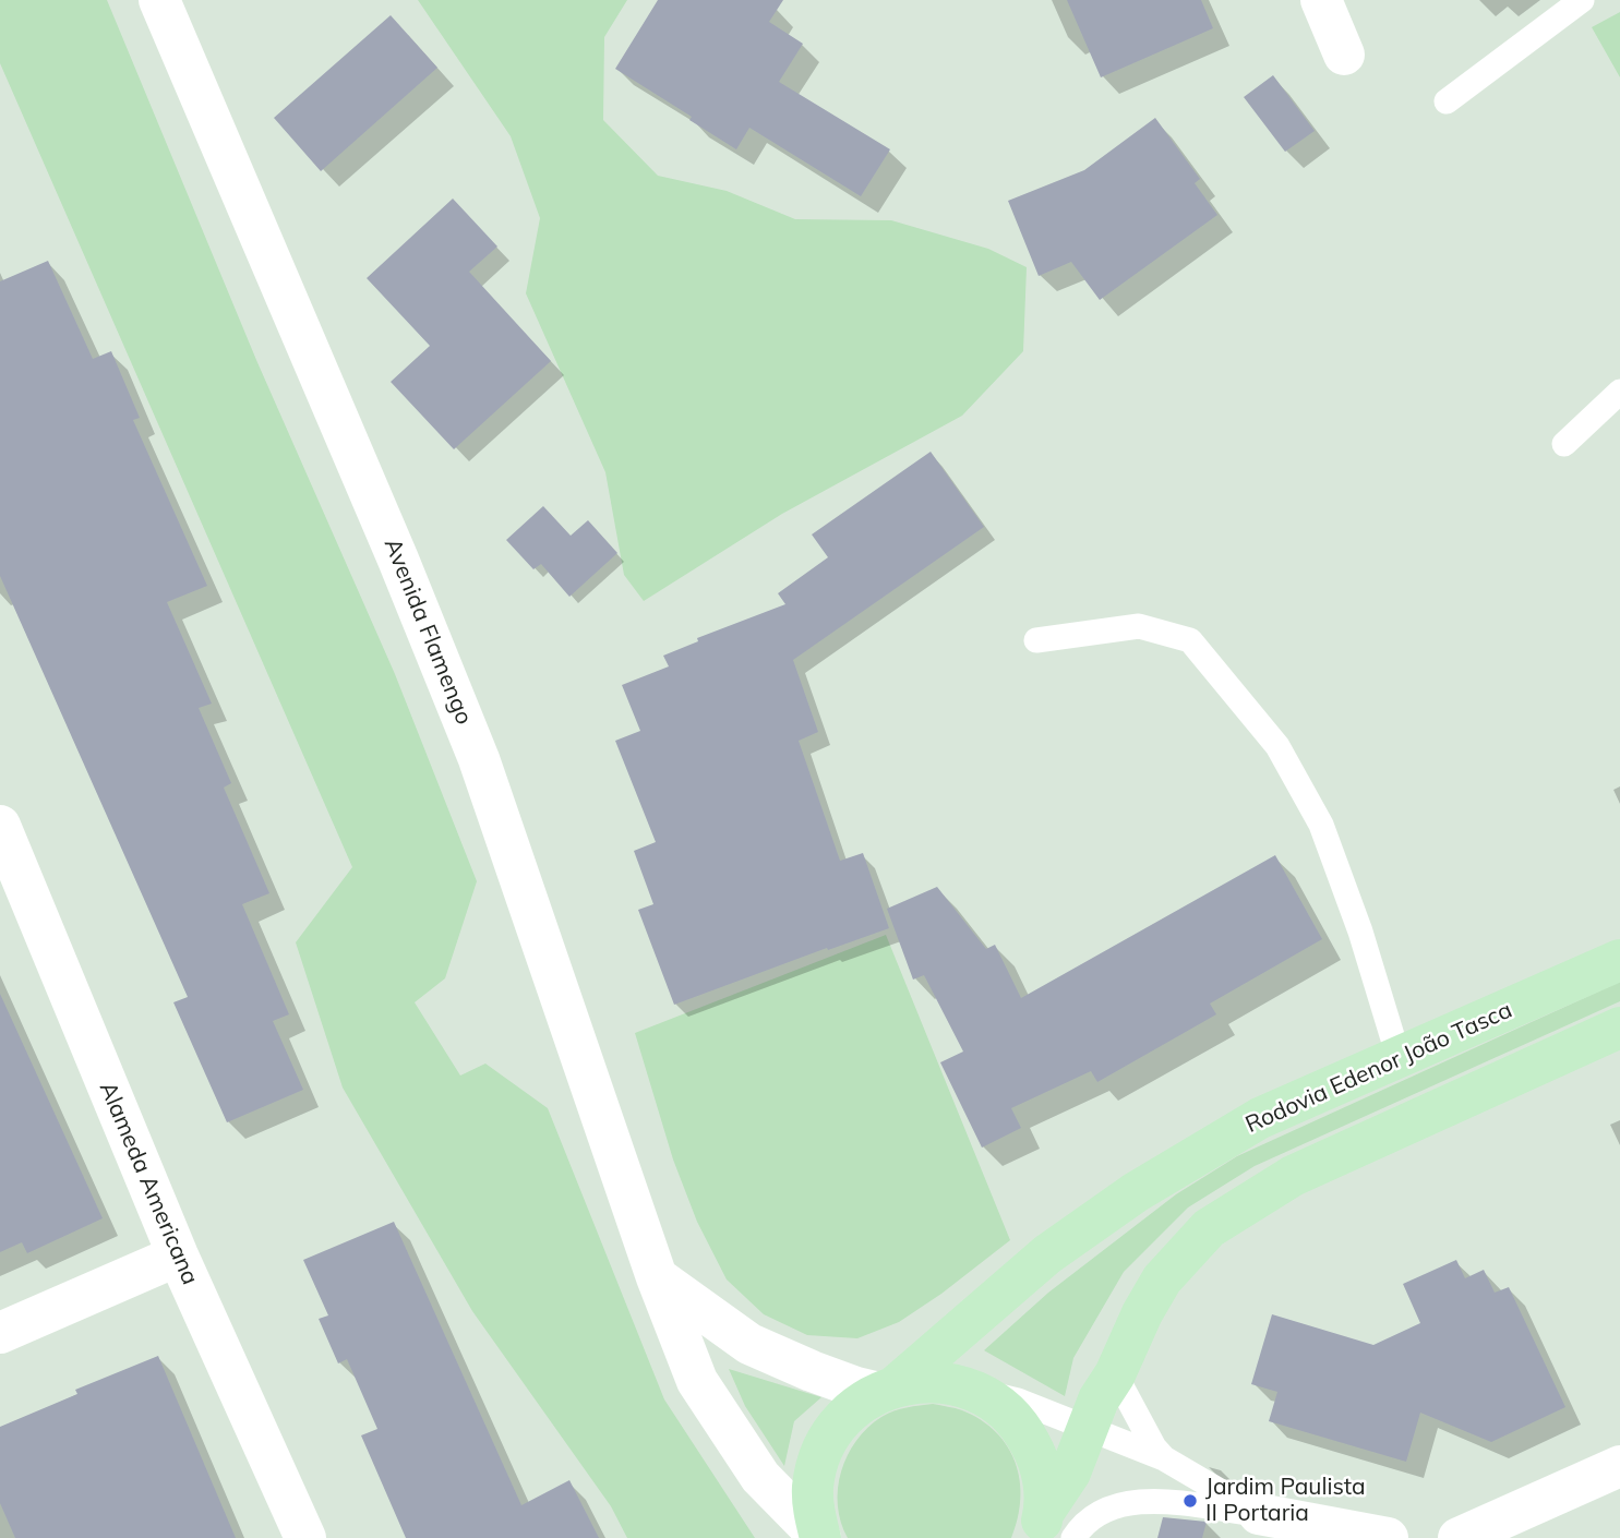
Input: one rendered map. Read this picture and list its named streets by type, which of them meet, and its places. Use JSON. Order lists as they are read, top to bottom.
{
  "streets": {
    "main road": ["Rodovia Edenor João Tasca"],
    "street": ["Avenida Flamengo", "Alameda Americana"]
  },
  "crossings": [
    ["Avenida Flamengo", "Rodovia Edenor João Tasca"]
  ],
  "places": ["Jardim Paulista II Portaria"]
}
